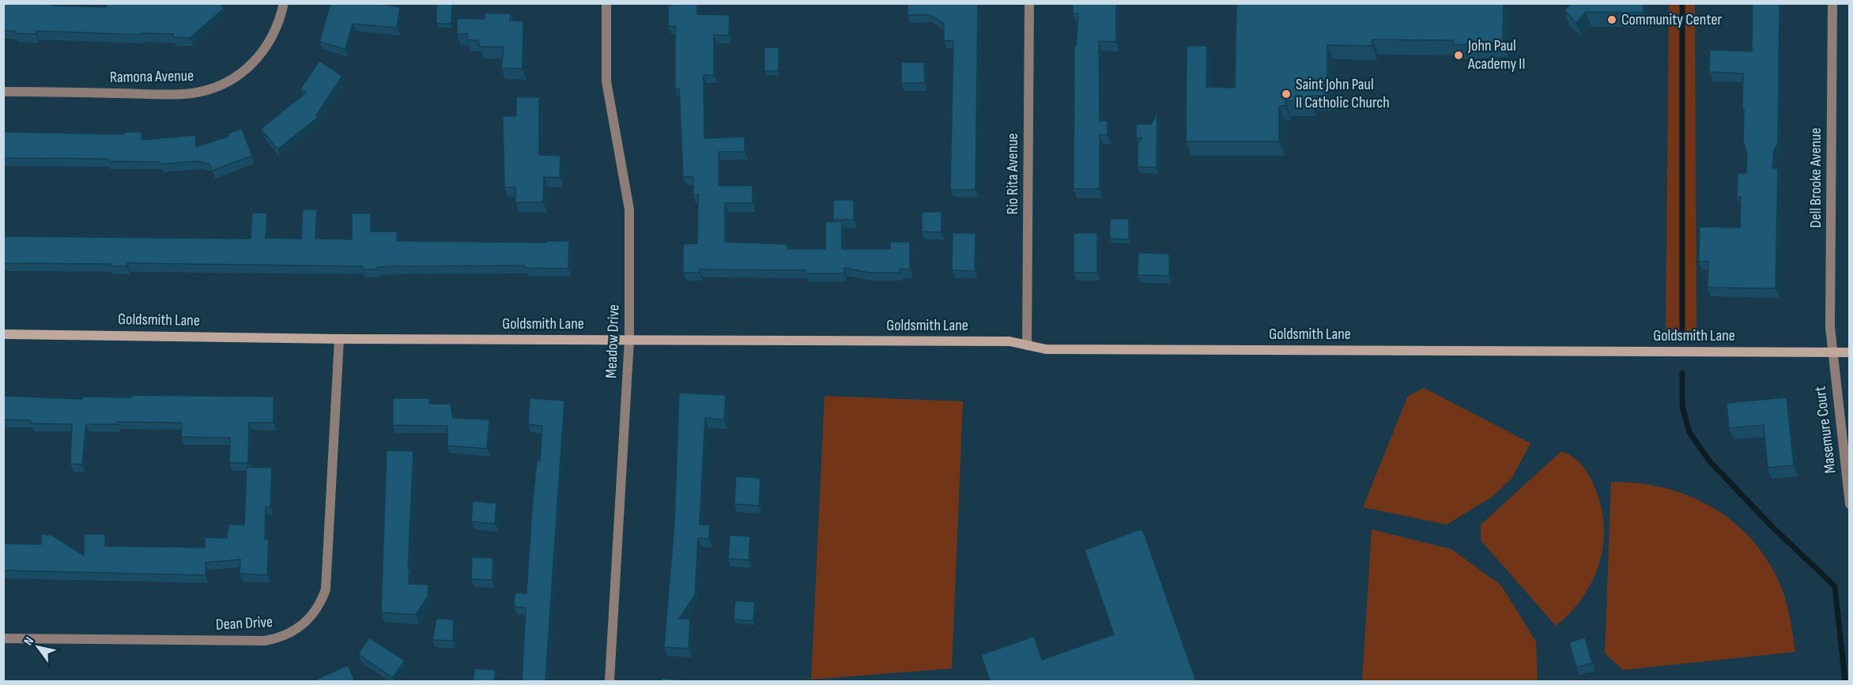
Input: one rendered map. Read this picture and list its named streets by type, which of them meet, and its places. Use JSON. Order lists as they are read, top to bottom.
{
  "streets": {
    "street": [
      "Ramona Avenue",
      "Rio Rita Avenue",
      "Dell Brooke Avenue",
      "Goldsmith Lane",
      "Meadow Drive",
      "Masemure Court",
      "Dean Drive"
    ]
  },
  "crossings": [
    ["Rio Rita Avenue", "Goldsmith Lane"],
    ["Dell Brooke Avenue", "Goldsmith Lane"],
    ["Dell Brooke Avenue", "Masemure Court"],
    ["Goldsmith Lane", "Meadow Drive"],
    ["Goldsmith Lane", "Masemure Court"],
    ["Goldsmith Lane", "Dean Drive"]
  ],
  "places": ["Community Center", "John Paul Academy II", "Saint John Paul II Catholic Church"],
  "north": "top left"
}
